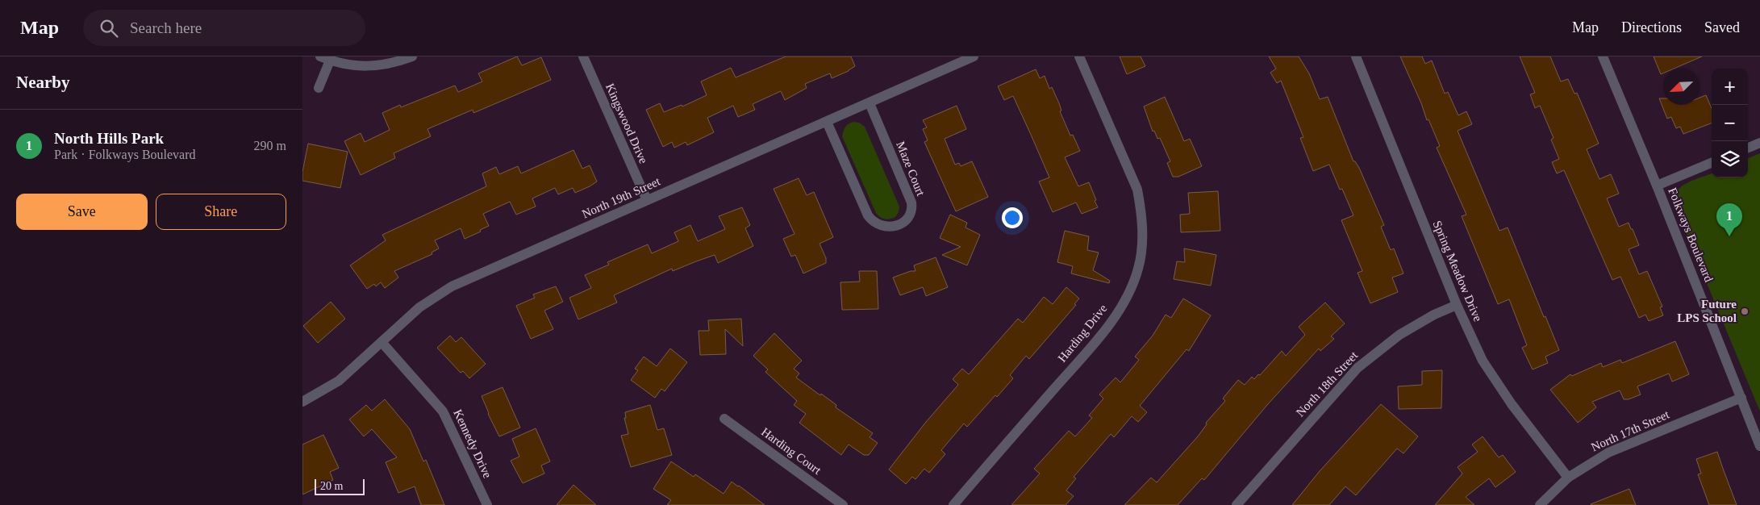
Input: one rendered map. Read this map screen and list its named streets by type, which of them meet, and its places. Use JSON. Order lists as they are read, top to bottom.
{
  "streets": {
    "street": [
      "Kingswood Drive",
      "Maze Court",
      "North 19th Street",
      "Folkways Boulevard",
      "Spring Meadow Drive",
      "Harding Drive",
      "North 18th Street",
      "North 17th Street",
      "Kennedy Drive",
      "Harding Court"
    ]
  },
  "crossings": [
    ["Kingswood Drive", "North 19th Street"],
    ["Maze Court", "North 19th Street"],
    ["North 19th Street", "Kennedy Drive"],
    ["Folkways Boulevard", "North 17th Street"],
    ["Spring Meadow Drive", "North 18th Street"],
    ["Spring Meadow Drive", "North 17th Street"]
  ],
  "places": ["Future LPS School"],
  "scale_bar": "20 m",
  "north": "bottom left",
  "page": {
    "header": "Map",
    "search": "Search here",
    "nav": ["Map", "Directions", "Saved"],
    "heading": "Nearby",
    "map_buttons": ["+", "−"],
    "list": [
      {
        "mark": "1",
        "name": "North Hills Park",
        "note": "Park · Folkways Boulevard",
        "value": "290 m"
      }
    ],
    "buttons": ["Save", "Share"],
    "pins": "1",
    "scale": "20 m"
  }
}
